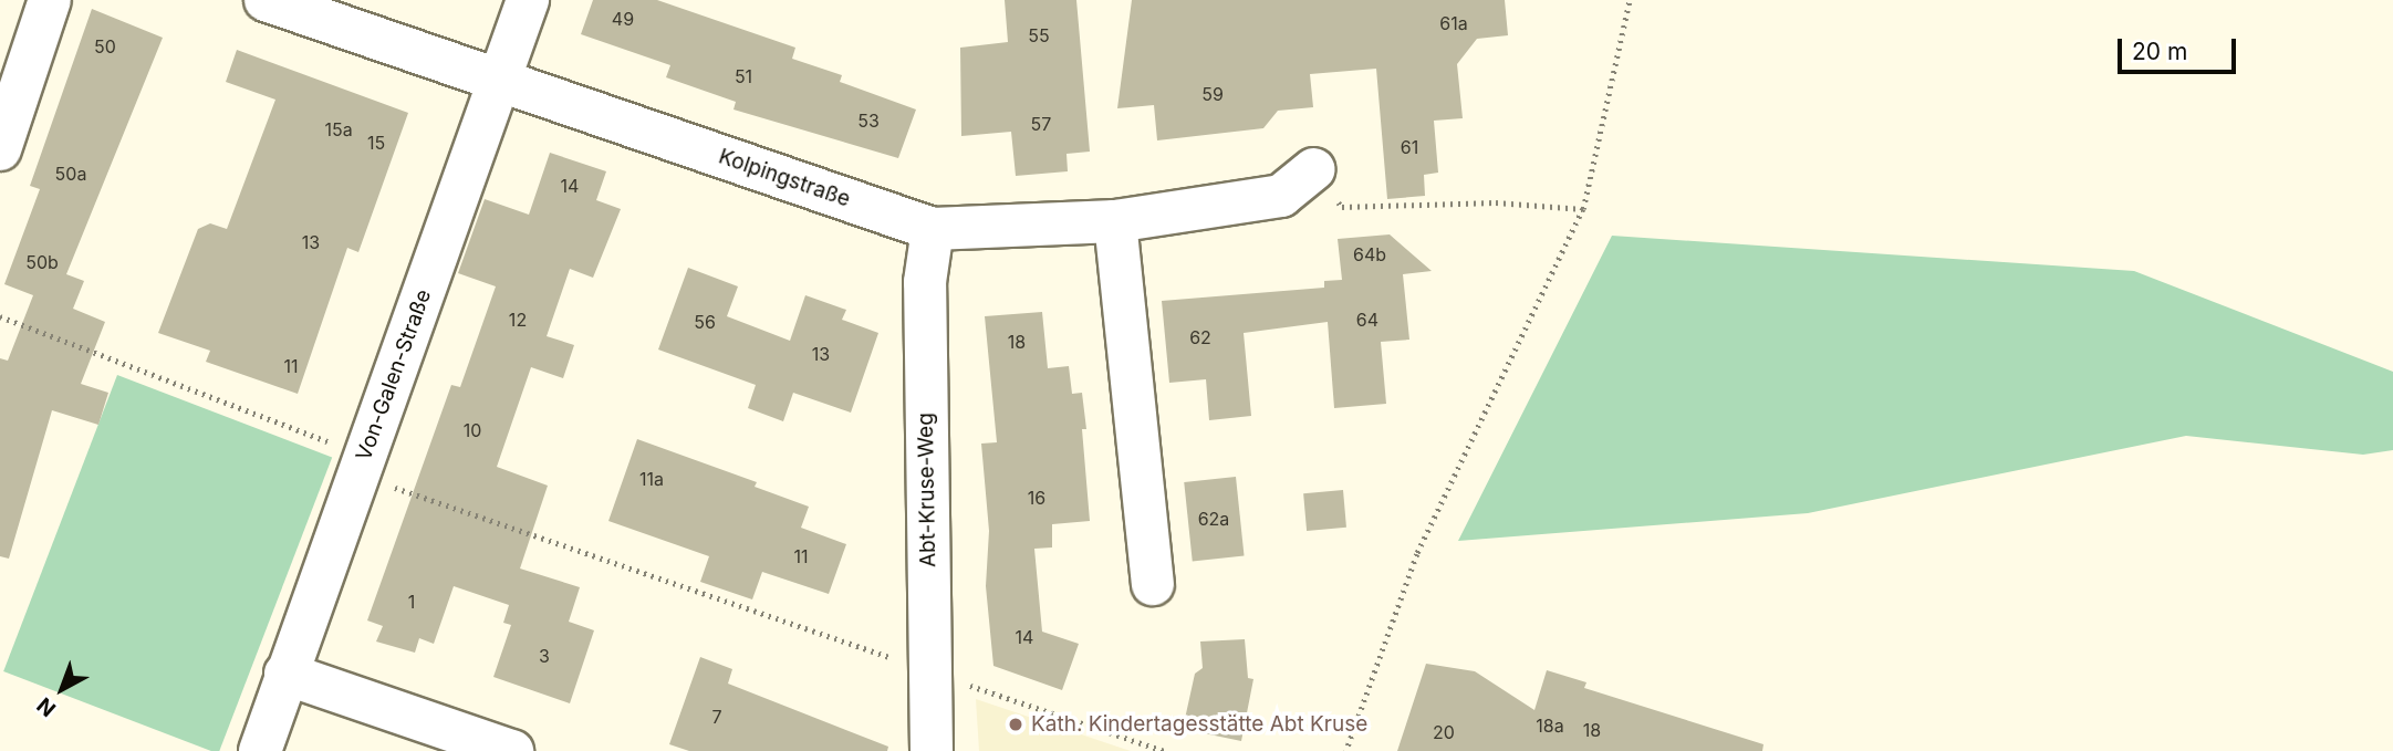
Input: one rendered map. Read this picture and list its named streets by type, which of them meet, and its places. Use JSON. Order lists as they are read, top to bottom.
{
  "streets": {
    "street": ["Kolpingstraße", "Von-Galen-Straße", "Abt-Kruse-Weg"]
  },
  "crossings": [
    ["Kolpingstraße", "Von-Galen-Straße"],
    ["Kolpingstraße", "Abt-Kruse-Weg"]
  ],
  "places": ["Kath. Kindertagesstätte Abt Kruse"],
  "house_numbers": [
    "49",
    "61a",
    "55",
    "50",
    "51",
    "59",
    "53",
    "57",
    "15a",
    "15",
    "61",
    "50a",
    "14",
    "13",
    "64b",
    "50b",
    "12",
    "64",
    "56",
    "62",
    "18",
    "13",
    "11",
    "10",
    "11a",
    "16",
    "62a",
    "11",
    "1",
    "14",
    "3",
    "7",
    "18a",
    "18",
    "20"
  ],
  "scale_bar": "20 m",
  "north": "bottom left"
}
